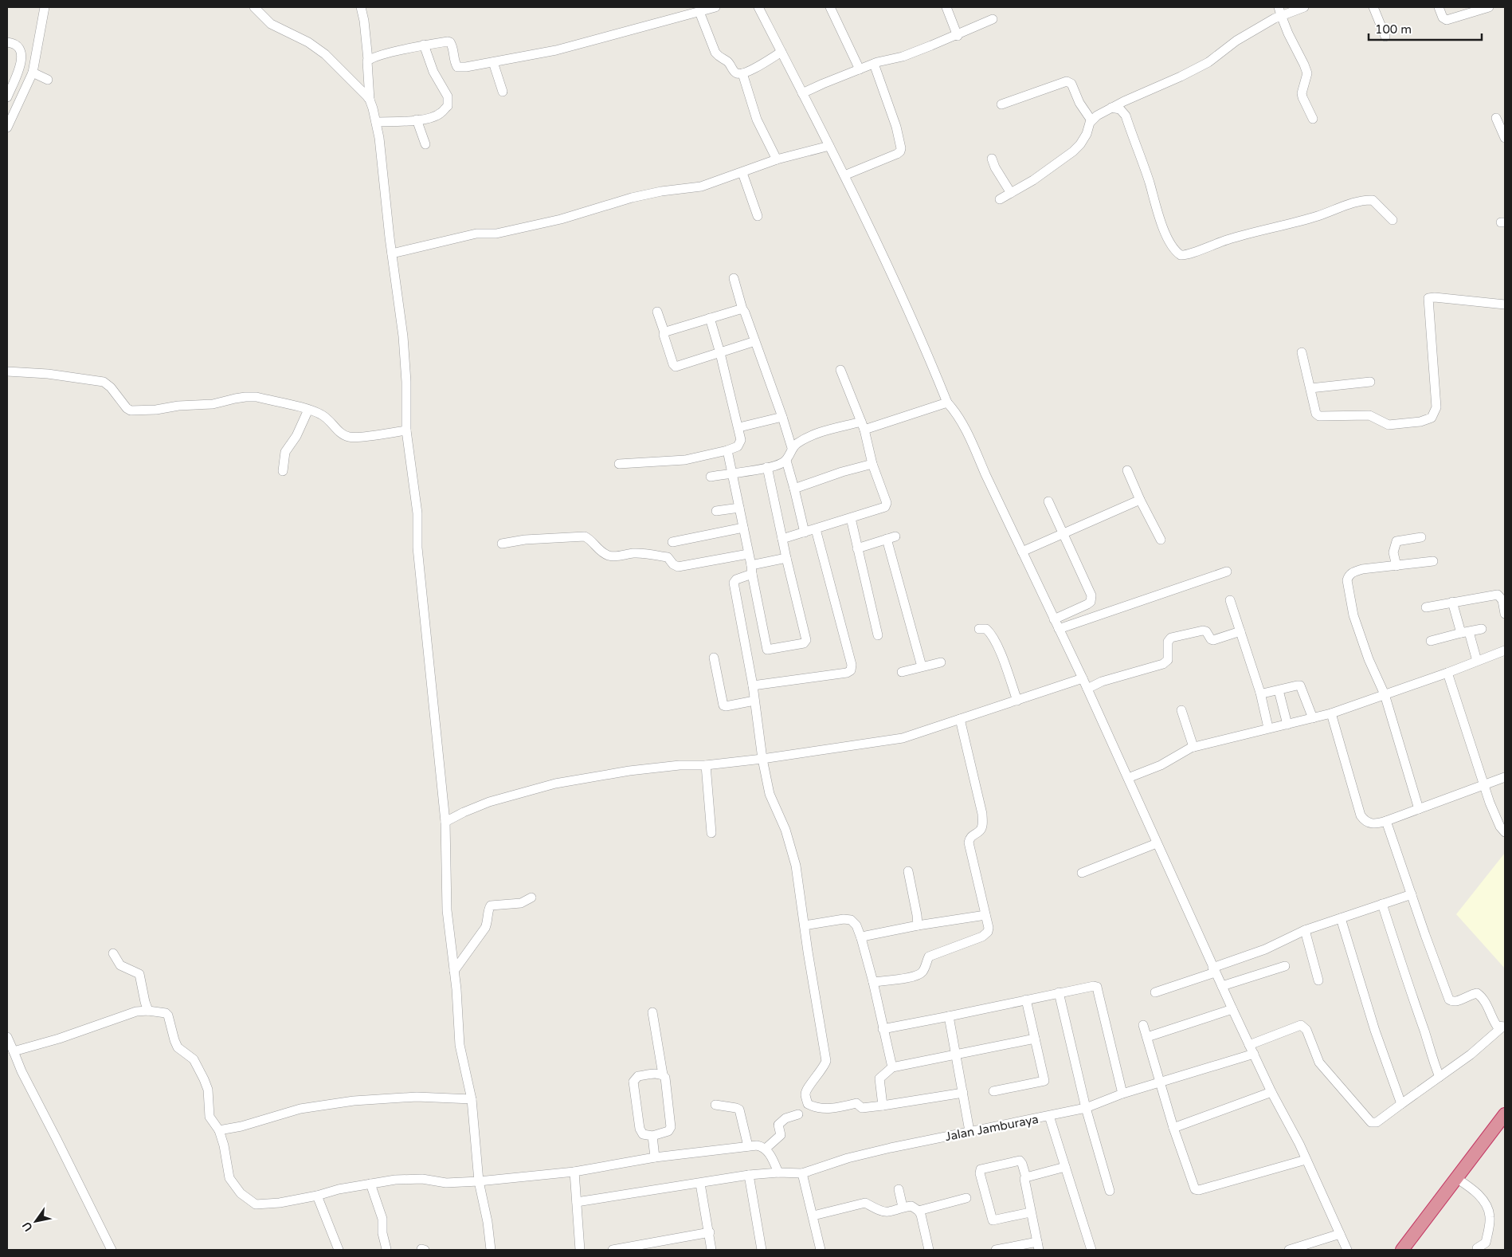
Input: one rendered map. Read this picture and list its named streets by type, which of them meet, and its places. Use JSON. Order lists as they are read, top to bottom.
{
  "streets": {
    "street": ["Jalan Jamburaya"]
  },
  "scale_bar": "100 m",
  "north": "bottom left"
}
